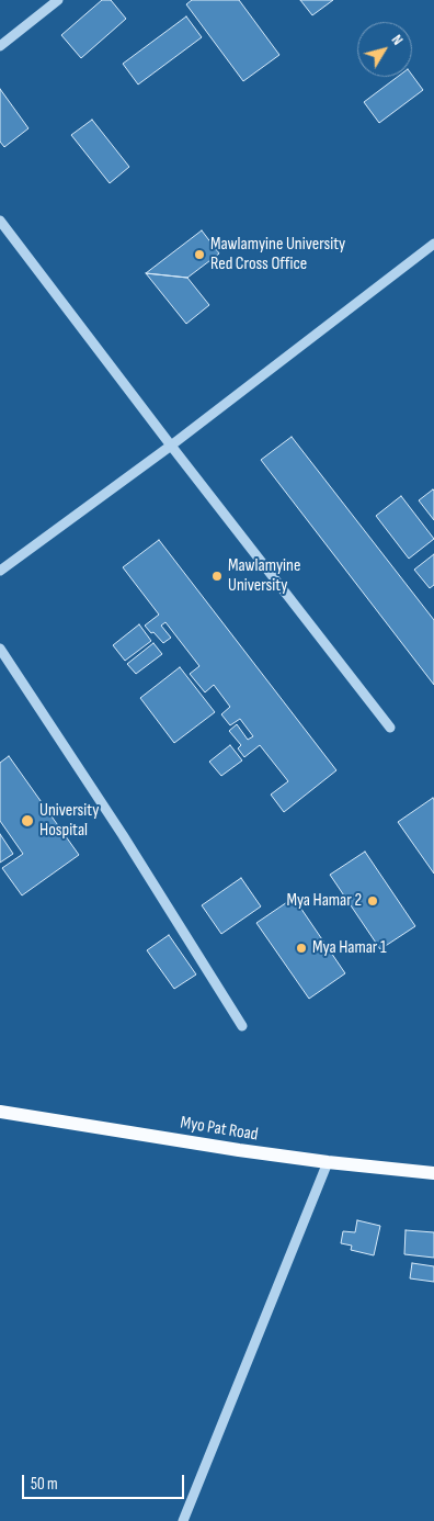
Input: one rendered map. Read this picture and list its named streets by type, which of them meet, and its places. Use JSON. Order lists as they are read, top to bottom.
{
  "streets": {
    "main road": ["Myo Pat Road"]
  },
  "places": [
    "Mawlamyine University Red Cross Office",
    "Mawlamyine University",
    "University Hospital",
    "Mya Hamar 2",
    "Mya Hamar 1"
  ],
  "scale_bar": "50 m",
  "north": "top right"
}
